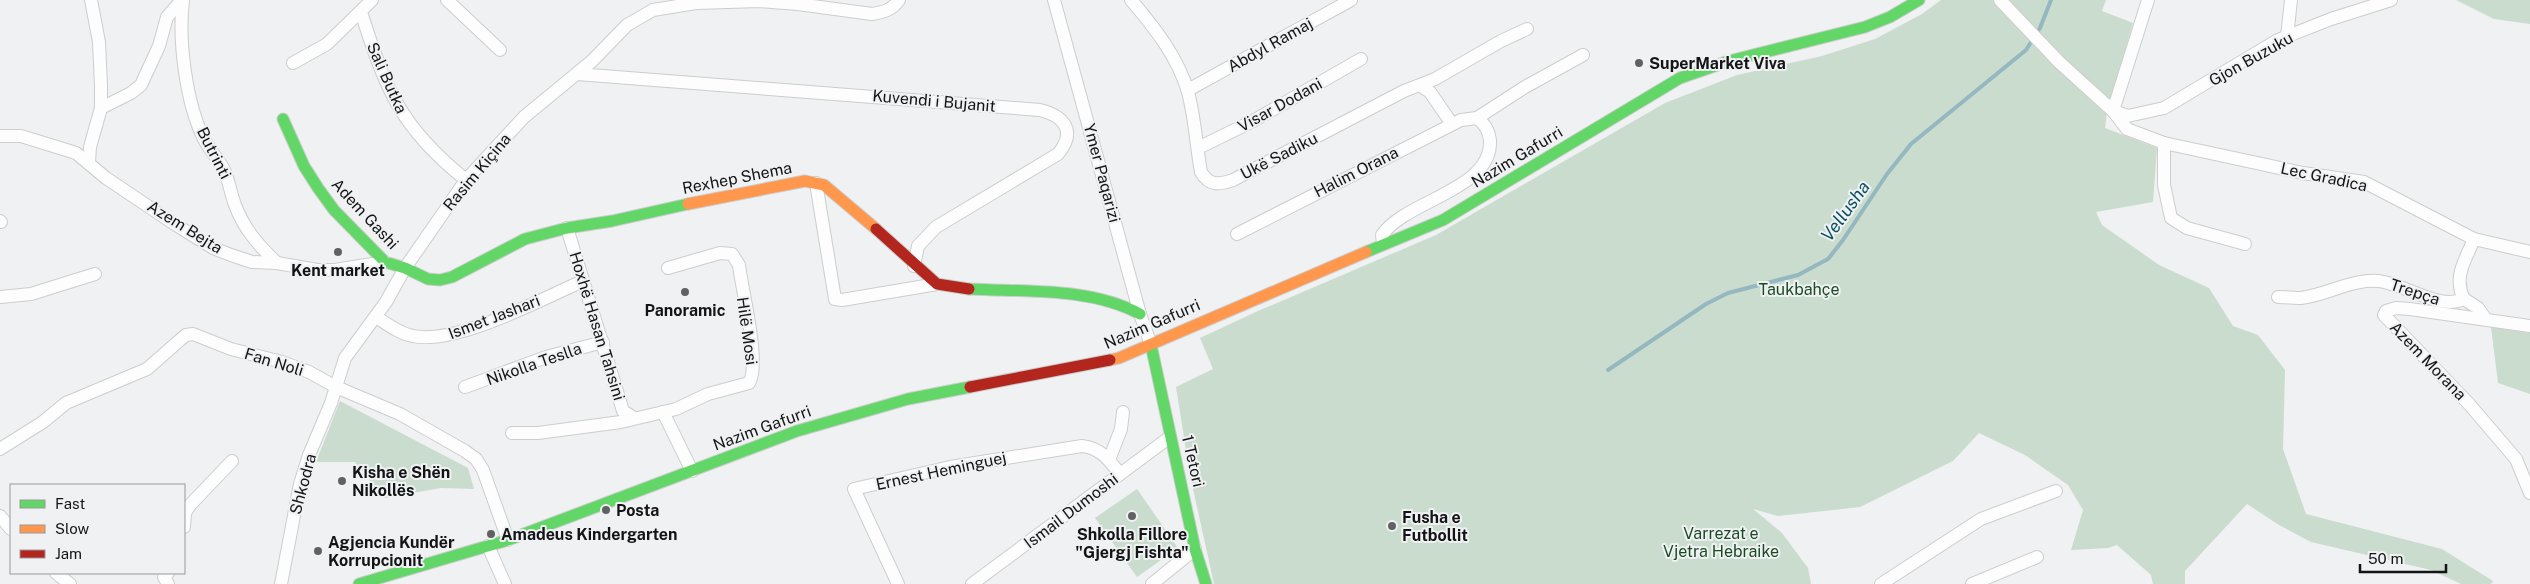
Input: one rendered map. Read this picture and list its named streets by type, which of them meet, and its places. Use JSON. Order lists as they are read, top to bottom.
{
  "streets": {
    "street": [
      "Abdyl Ramaj",
      "Gjon Buzuku",
      "Sali Butka",
      "Kuvendi i Bujanit",
      "Visar Dodani",
      "Butrinti",
      "Ukë Sadiku",
      "Nazim Gafurri",
      "Rasim Kiçina",
      "Halim Orana",
      "Ymer Paqarizi",
      "Lec Gradica",
      "Rexhep Shema",
      "Adem Gashi",
      "Azem Bejta",
      "Trepça",
      "Ismet Jashari",
      "Hoxhë Hasan Tahsini",
      "Hilë Mosi",
      "Azem Morana",
      "Fan Noli",
      "Nikolla Teslla",
      "1 Tetori",
      "Ernest Heminguej",
      "Shkodra",
      "Ismail Dumoshi"
    ]
  },
  "crossings": [
    ["Abdyl Ramaj", "Ukë Sadiku"],
    ["Gjon Buzuku", "Lec Gradica"],
    ["Sali Butka", "Rasim Kiçina"],
    ["Kuvendi i Bujanit", "Rasim Kiçina"],
    ["Kuvendi i Bujanit", "Rexhep Shema"],
    ["Visar Dodani", "Ukë Sadiku"],
    ["Butrinti", "Azem Bejta"],
    ["Nazim Gafurri", "Ymer Paqarizi"],
    ["Nazim Gafurri", "Fan Noli"],
    ["Nazim Gafurri", "1 Tetori"],
    ["Rasim Kiçina", "Rexhep Shema"],
    ["Rasim Kiçina", "Adem Gashi"],
    ["Rasim Kiçina", "Ismet Jashari"],
    ["Rasim Kiçina", "Fan Noli"],
    ["Rasim Kiçina", "Shkodra"],
    ["Ymer Paqarizi", "Rexhep Shema"],
    ["Ymer Paqarizi", "1 Tetori"],
    ["Rexhep Shema", "Adem Gashi"],
    ["Rexhep Shema", "Hoxhë Hasan Tahsini"],
    ["Adem Gashi", "Azem Bejta"],
    ["Trepça", "Azem Morana"],
    ["Ismet Jashari", "Hoxhë Hasan Tahsini"],
    ["Hoxhë Hasan Tahsini", "Hilë Mosi"],
    ["Hoxhë Hasan Tahsini", "Nikolla Teslla"],
    ["Fan Noli", "Shkodra"],
    ["1 Tetori", "Ismail Dumoshi"],
    ["Ernest Heminguej", "Ismail Dumoshi"]
  ],
  "water": ["Vellusha"],
  "parks": ["Taukbahçe", "Varrezat e Vjetra Hebraike"],
  "places": [
    "SuperMarket Viva",
    "Kent market",
    "Panoramic",
    "Kisha e Shën Nikollës",
    "Posta",
    "Shkolla Fillore \"Gjergj Fishta\"",
    "Fusha e Futbollit",
    "Amadeus Kindergarten",
    "Agjencia Kundër Korrupcionit"
  ],
  "legend": ["Fast", "Slow", "Jam"],
  "scale_bar": "50 m"
}
